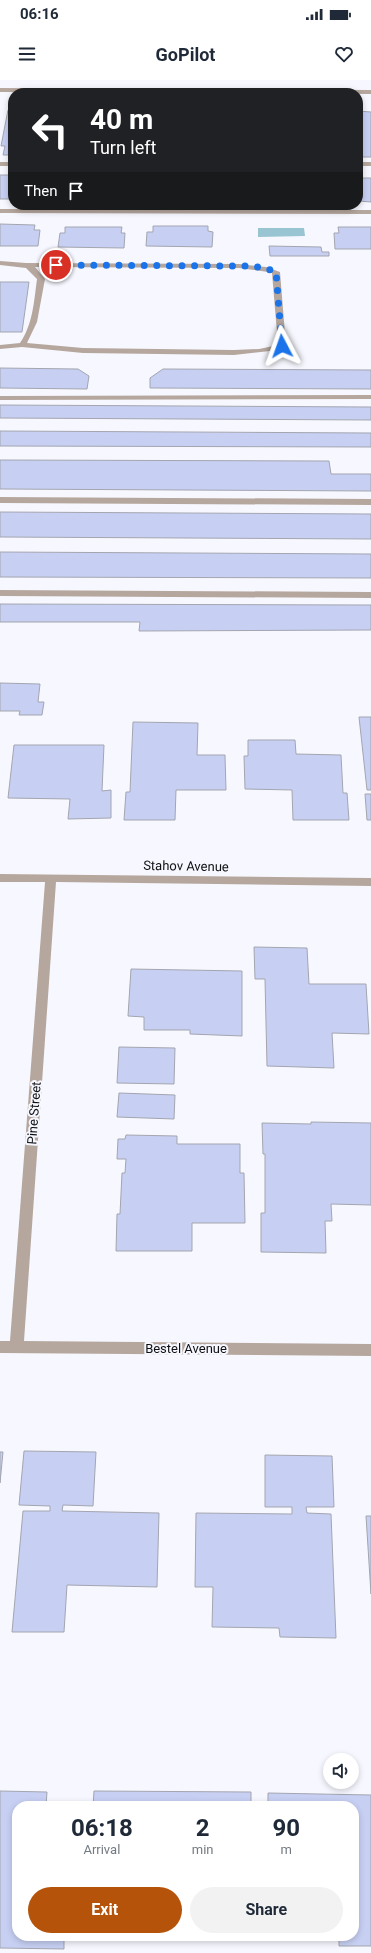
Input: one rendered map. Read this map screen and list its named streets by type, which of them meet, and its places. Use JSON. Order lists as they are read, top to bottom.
{
  "streets": {
    "street": ["Stahov Avenue", "Pine Street", "Bestel Avenue"]
  },
  "crossings": [
    ["Stahov Avenue", "Pine Street"],
    ["Pine Street", "Bestel Avenue"]
  ],
  "page": {
    "status": "06:16",
    "header": "GoPilot",
    "turn": ["40 m", "Turn left"],
    "then": "Then",
    "eta": [
      "06:18",
      "Arrival",
      "2",
      "min",
      "90",
      "m"
    ],
    "buttons": ["Exit", "Share"]
  }
}
